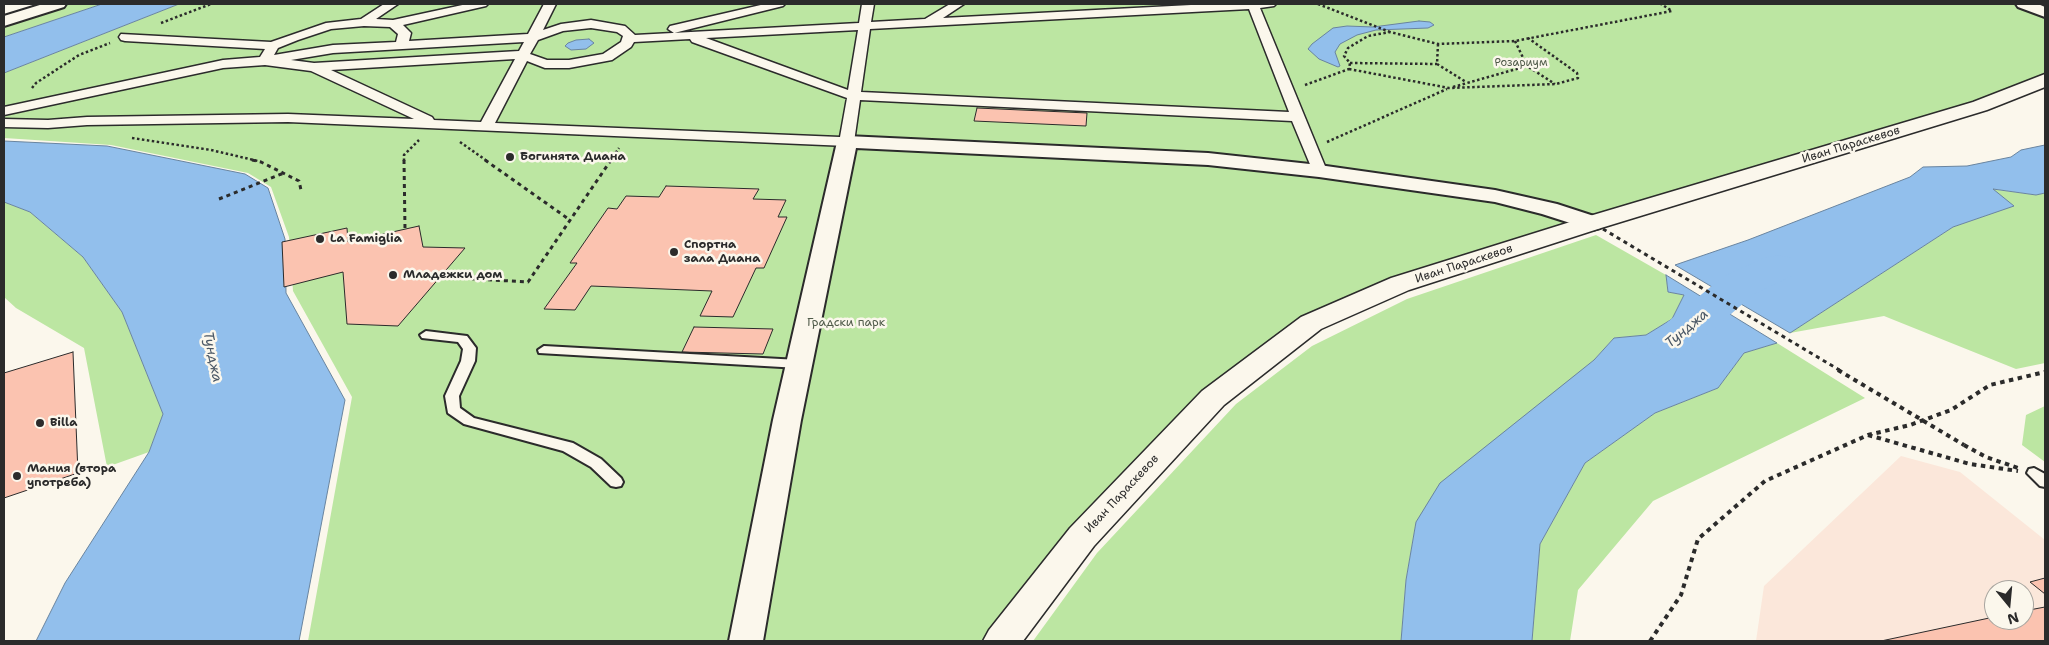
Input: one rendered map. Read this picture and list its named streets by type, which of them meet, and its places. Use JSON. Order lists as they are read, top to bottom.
{
  "streets": {
    "street": ["Иван Параскевов"]
  },
  "water": ["Тунджа"],
  "parks": ["Розариум", "Градски парк"],
  "places": [
    "Богинята Диана",
    "La Famiglia",
    "Спортна зала Диана",
    "Младежки дом",
    "Billa",
    "Мания (втора употреба)"
  ],
  "north": "bottom"
}
